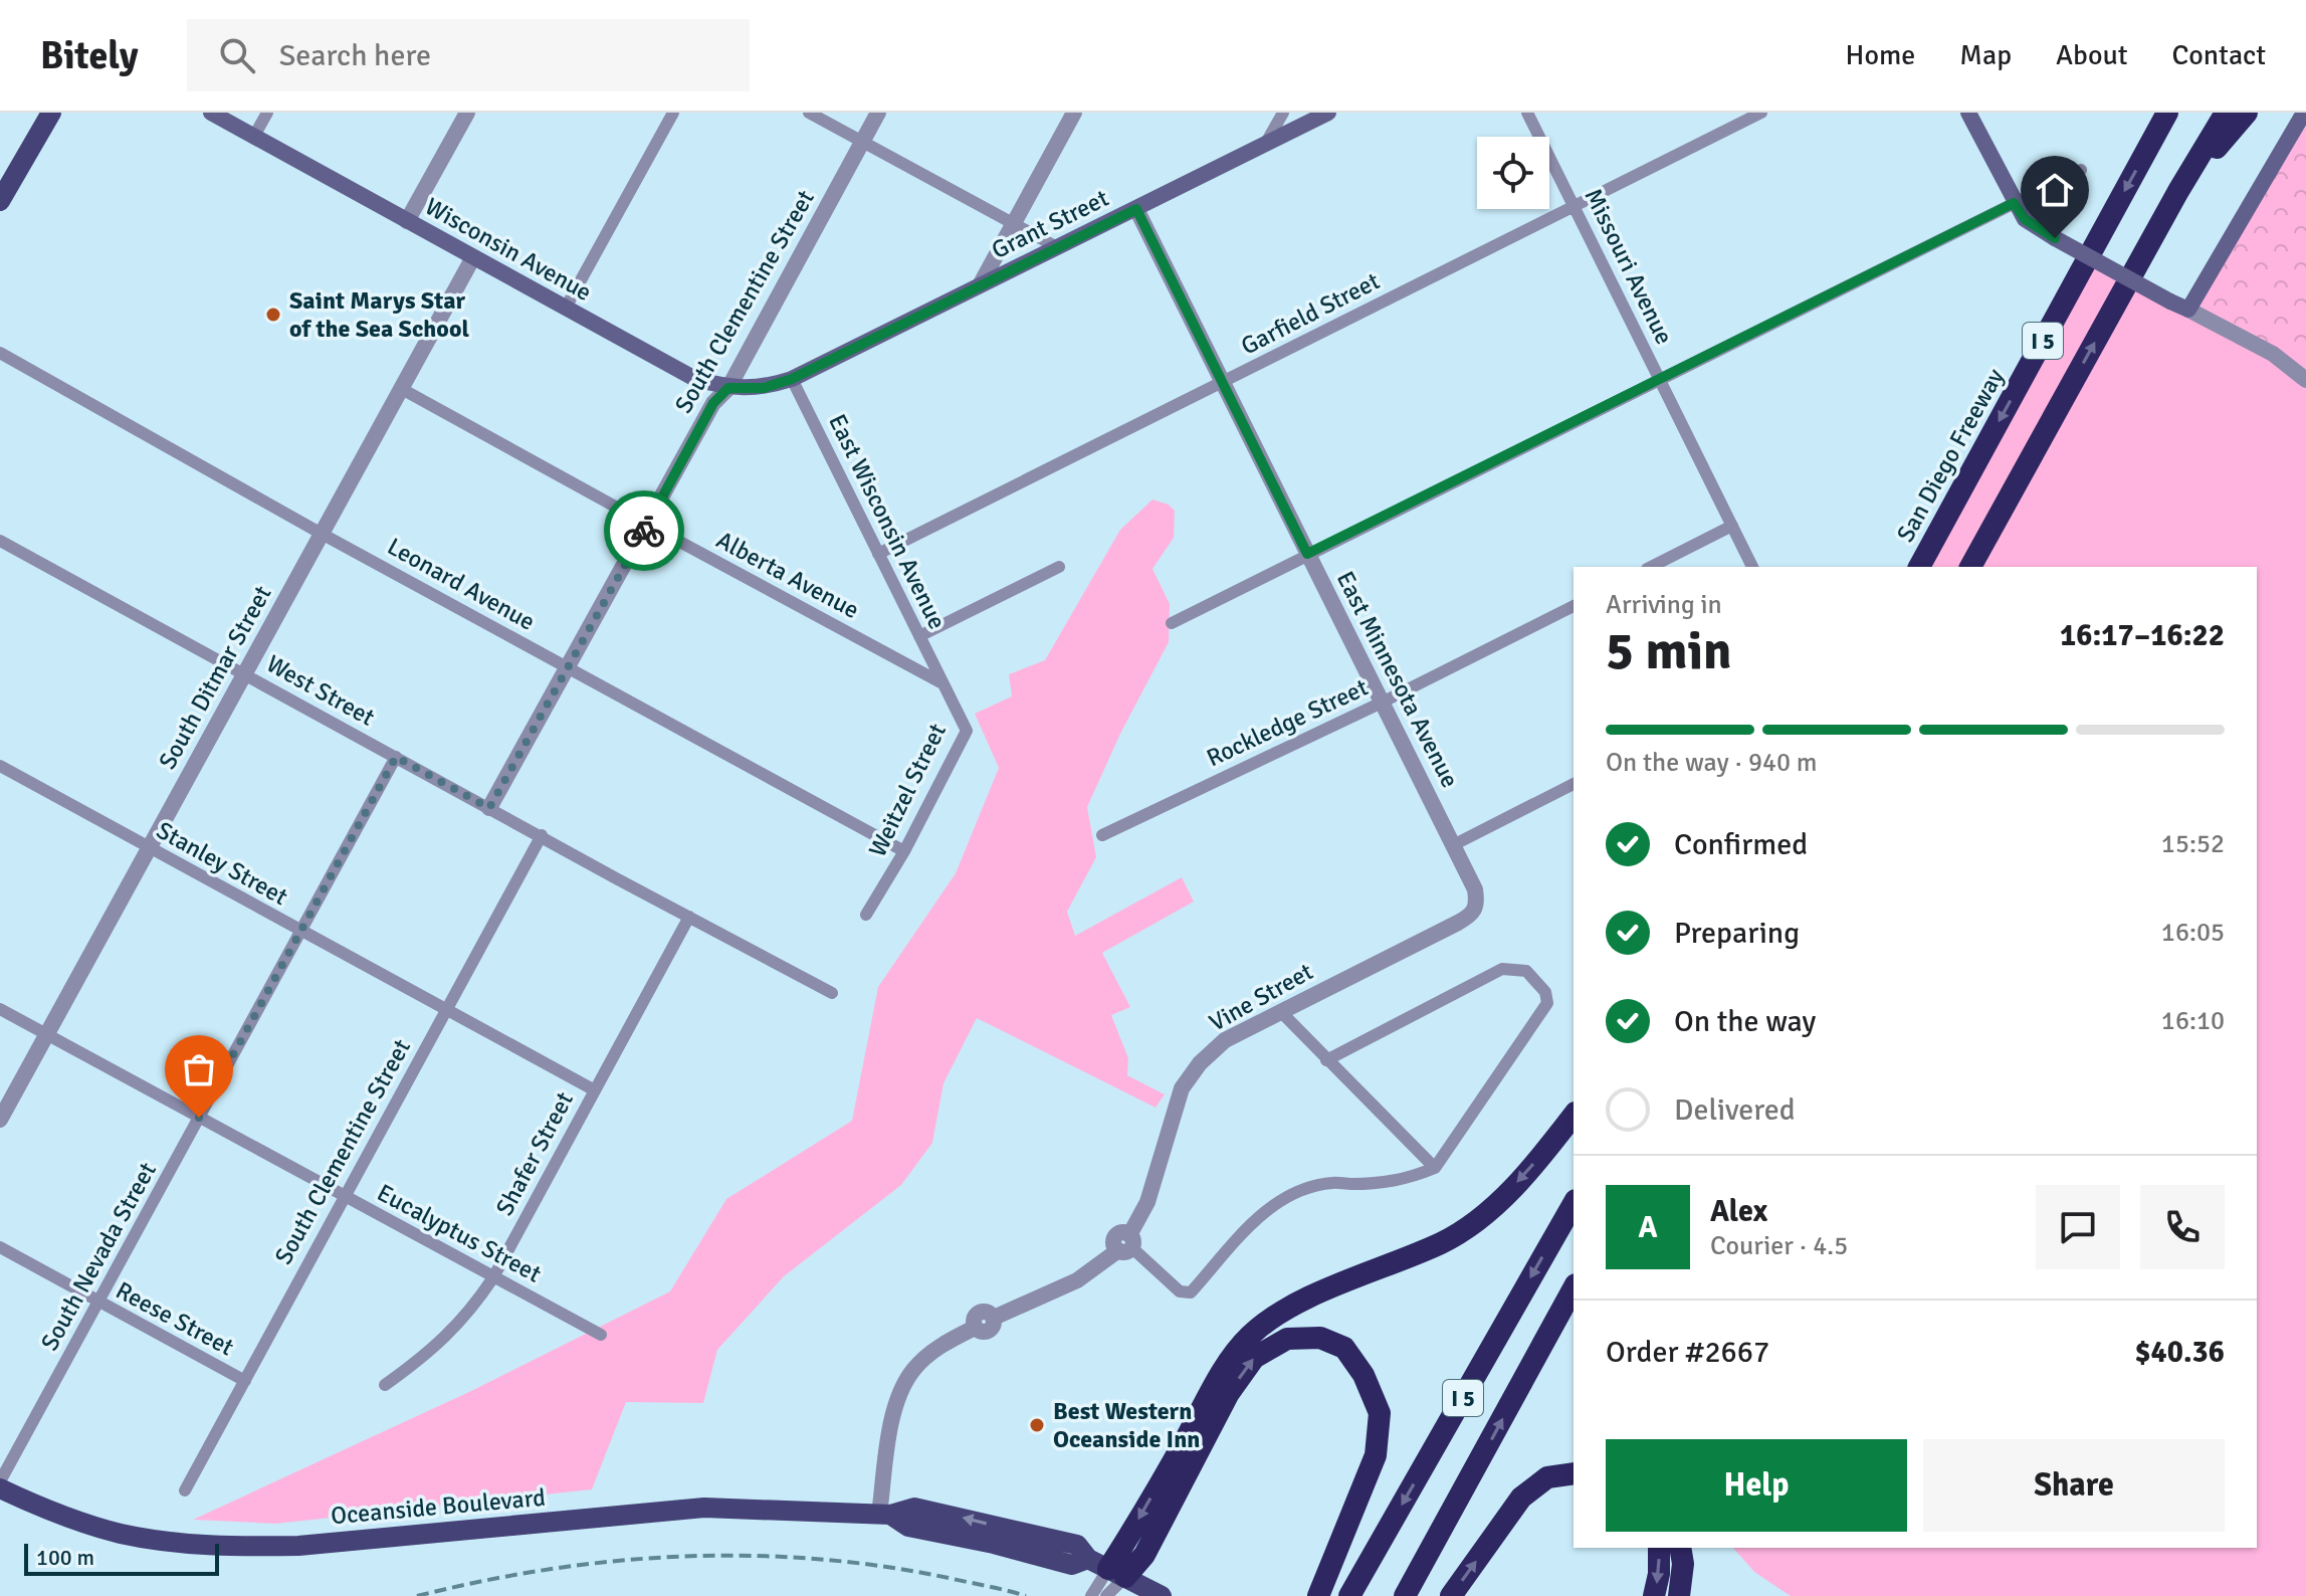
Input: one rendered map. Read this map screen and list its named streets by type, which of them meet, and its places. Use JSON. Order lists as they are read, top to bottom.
{
  "streets": {
    "highway": ["I 5", "San Diego Freeway"],
    "main road": ["Grant Street", "Wisconsin Avenue", "Oceanside Boulevard"],
    "street": [
      "Missouri Avenue",
      "South Clementine Street",
      "Garfield Street",
      "East Wisconsin Avenue",
      "Alberta Avenue",
      "Leonard Avenue",
      "South Ditmar Street",
      "East Minnesota Avenue",
      "West Street",
      "Rockledge Street",
      "Weitzel Street",
      "Stanley Street",
      "Vine Street",
      "Shafer Street",
      "Eucalyptus Street",
      "South Nevada Street",
      "Reese Street"
    ]
  },
  "crossings": [
    ["Grant Street", "Wisconsin Avenue"],
    ["Grant Street", "East Wisconsin Avenue"],
    ["Grant Street", "East Minnesota Avenue"],
    ["Wisconsin Avenue", "South Clementine Street"],
    ["Wisconsin Avenue", "East Wisconsin Avenue"],
    ["Wisconsin Avenue", "South Ditmar Street"],
    ["Missouri Avenue", "Garfield Street"],
    ["South Clementine Street", "Alberta Avenue"],
    ["South Clementine Street", "Leonard Avenue"],
    ["South Clementine Street", "West Street"],
    ["South Clementine Street", "Stanley Street"],
    ["South Clementine Street", "Eucalyptus Street"],
    ["South Clementine Street", "Reese Street"],
    ["Garfield Street", "East Wisconsin Avenue"],
    ["Garfield Street", "East Minnesota Avenue"],
    ["East Wisconsin Avenue", "Alberta Avenue"],
    ["East Wisconsin Avenue", "Weitzel Street"],
    ["Alberta Avenue", "South Ditmar Street"],
    ["Alberta Avenue", "Weitzel Street"],
    ["Leonard Avenue", "South Ditmar Street"],
    ["Leonard Avenue", "Weitzel Street"],
    ["South Ditmar Street", "West Street"],
    ["South Ditmar Street", "Stanley Street"],
    ["South Ditmar Street", "Eucalyptus Street"],
    ["East Minnesota Avenue", "Rockledge Street"],
    ["East Minnesota Avenue", "Vine Street"],
    ["West Street", "Shafer Street"],
    ["West Street", "South Nevada Street"],
    ["Stanley Street", "Shafer Street"],
    ["Stanley Street", "South Nevada Street"],
    ["Vine Street", "Oceanside Boulevard"],
    ["Shafer Street", "Eucalyptus Street"],
    ["Eucalyptus Street", "South Nevada Street"],
    ["South Nevada Street", "Reese Street"]
  ],
  "places": ["Saint Marys Star of the Sea School", "Best Western Oceanside Inn"],
  "scale_bar": "100 m",
  "page": {
    "header": "Bitely",
    "search": "Search here",
    "nav": [
      "Home",
      "Map",
      "About",
      "Contact"
    ],
    "heading": ["5 min", "Arriving in", "16:17–16:22"],
    "panel": [
      "Alex",
      "Courier · 4.5",
      "Order #2667",
      "$40.36"
    ],
    "bar": "On the way · 940 m",
    "list": [
      ["Confirmed", "15:52"],
      ["Preparing", "16:05"],
      ["On the way", "16:10"],
      "Delivered"
    ],
    "round": "A",
    "buttons": ["Help", "Share"],
    "scale": "100 m"
  }
}
